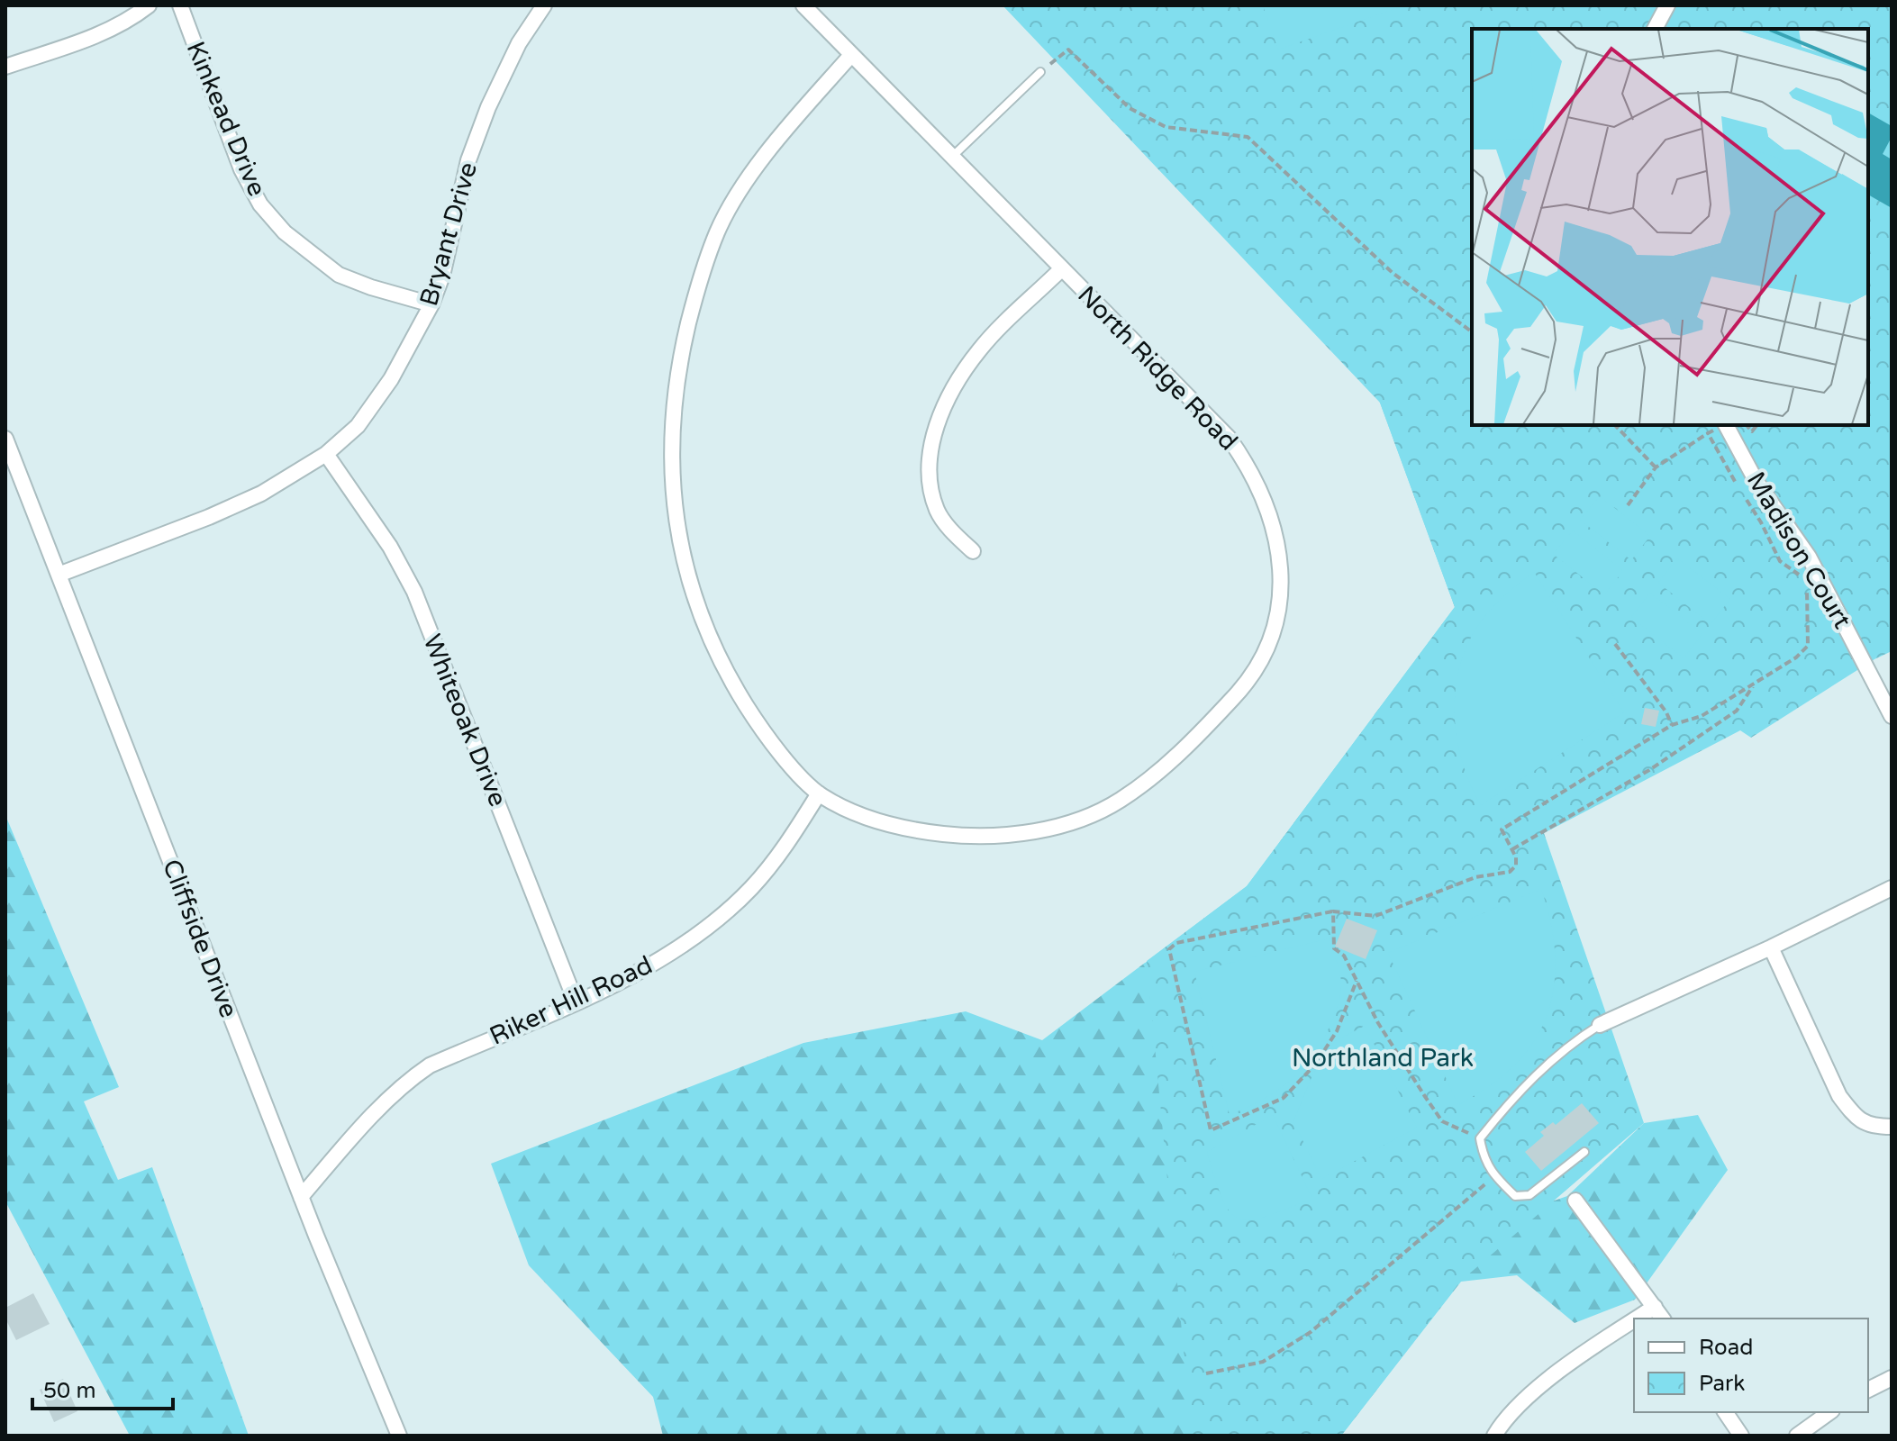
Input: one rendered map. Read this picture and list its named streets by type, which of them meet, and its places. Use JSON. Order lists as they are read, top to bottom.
{
  "streets": {
    "street": [
      "Kinkead Drive",
      "Bryant Drive",
      "North Ridge Road",
      "Madison Court",
      "Whiteoak Drive",
      "Cliffside Drive",
      "Riker Hill Road"
    ]
  },
  "crossings": [
    ["Kinkead Drive", "Bryant Drive"],
    ["Bryant Drive", "Whiteoak Drive"],
    ["Bryant Drive", "Cliffside Drive"],
    ["North Ridge Road", "Riker Hill Road"],
    ["Whiteoak Drive", "Riker Hill Road"],
    ["Cliffside Drive", "Riker Hill Road"]
  ],
  "parks": ["Northland Park"],
  "legend": ["Road", "Park"],
  "scale_bar": "50 m"
}
